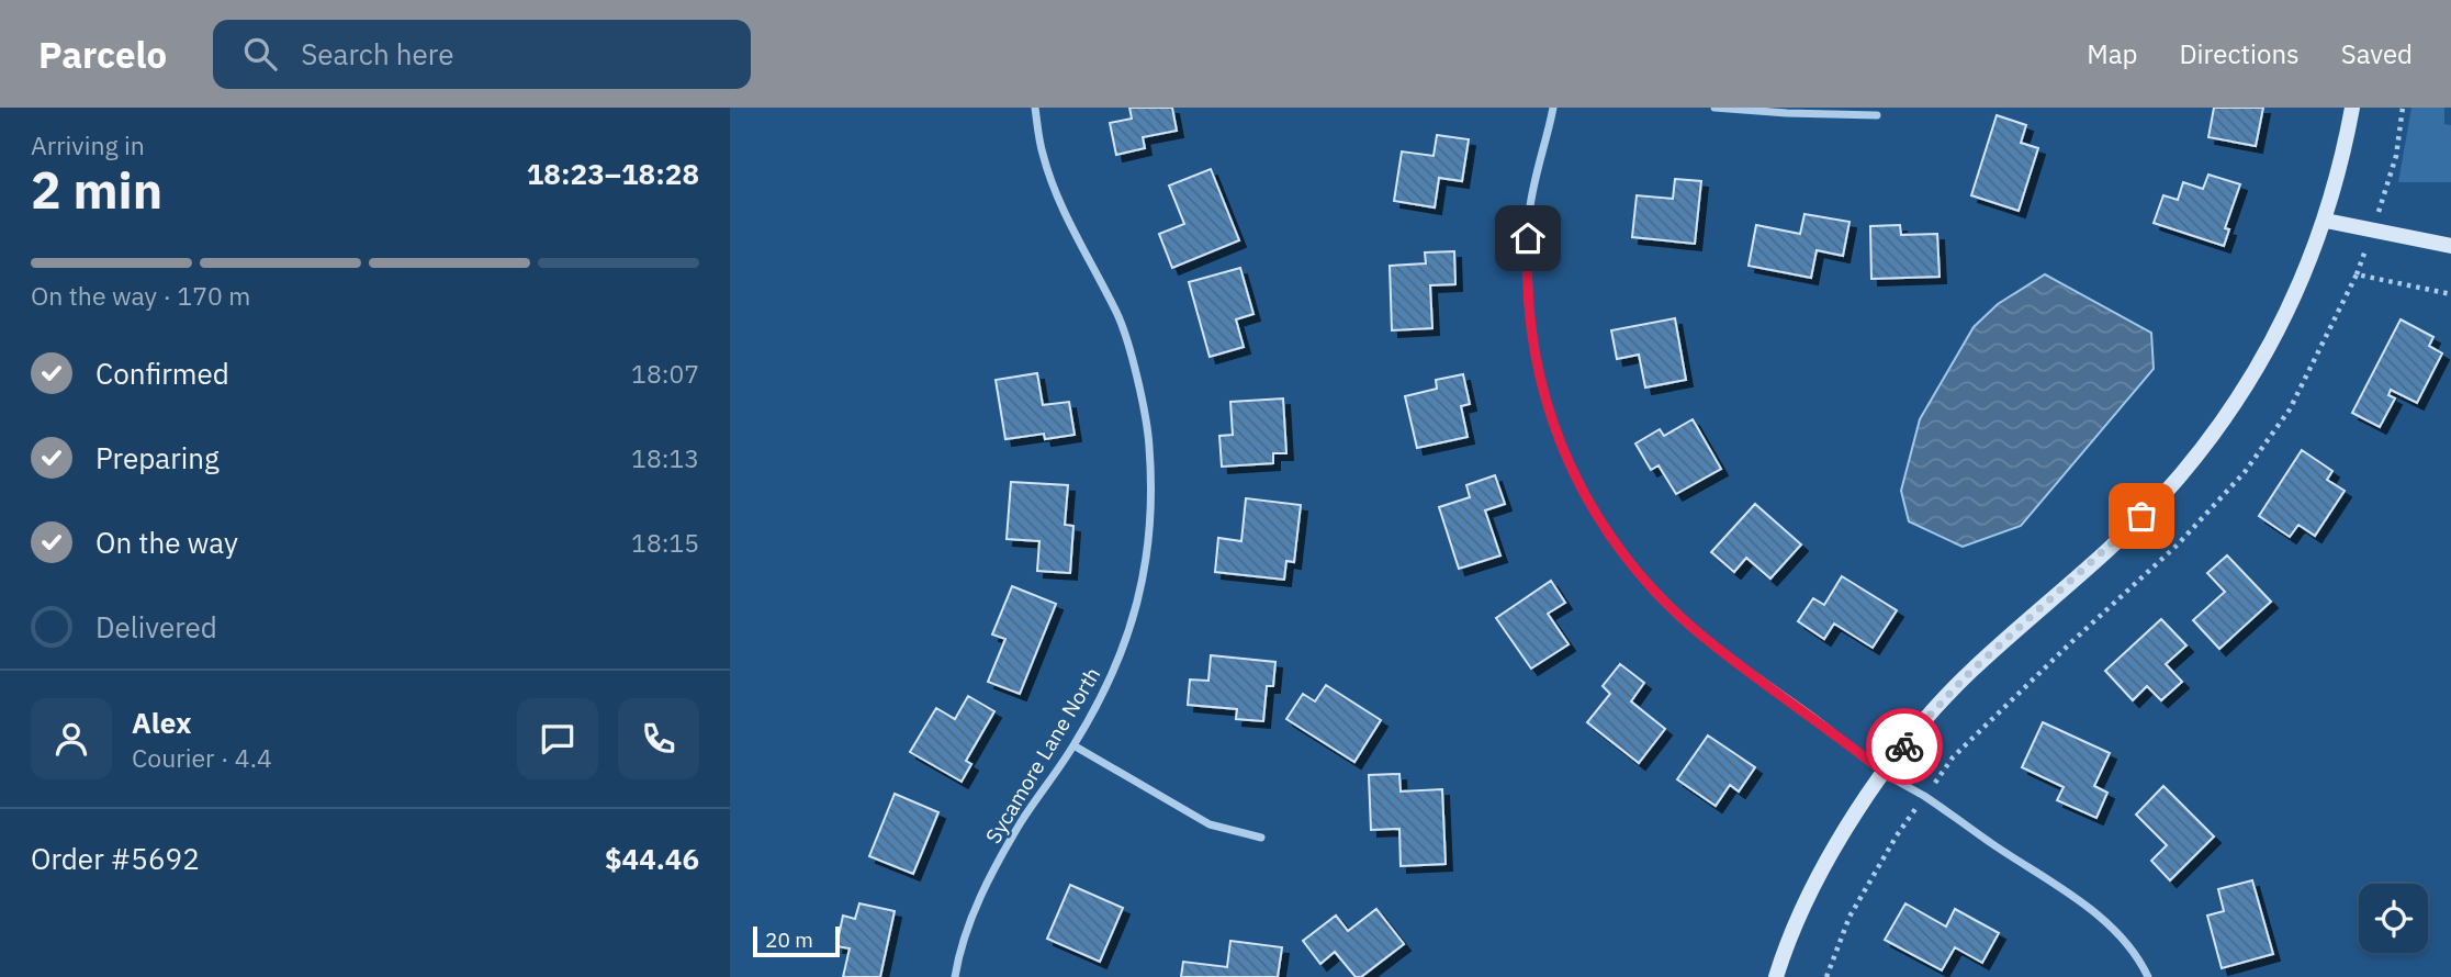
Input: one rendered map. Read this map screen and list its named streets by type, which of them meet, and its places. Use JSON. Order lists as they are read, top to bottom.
{
  "streets": {
    "street": ["Sycamore Lane North"]
  },
  "scale_bar": "20 m",
  "page": {
    "header": "Parcelo",
    "search": "Search here",
    "nav": ["Map", "Directions", "Saved"],
    "heading": ["2 min", "Arriving in", "18:23–18:28"],
    "panel": [
      "Alex",
      "Courier · 4.4",
      "Order #5692",
      "$44.46"
    ],
    "bar": "On the way · 170 m",
    "list": [
      ["Confirmed", "18:07"],
      ["Preparing", "18:13"],
      ["On the way", "18:15"],
      "Delivered"
    ],
    "scale": "20 m"
  }
}
